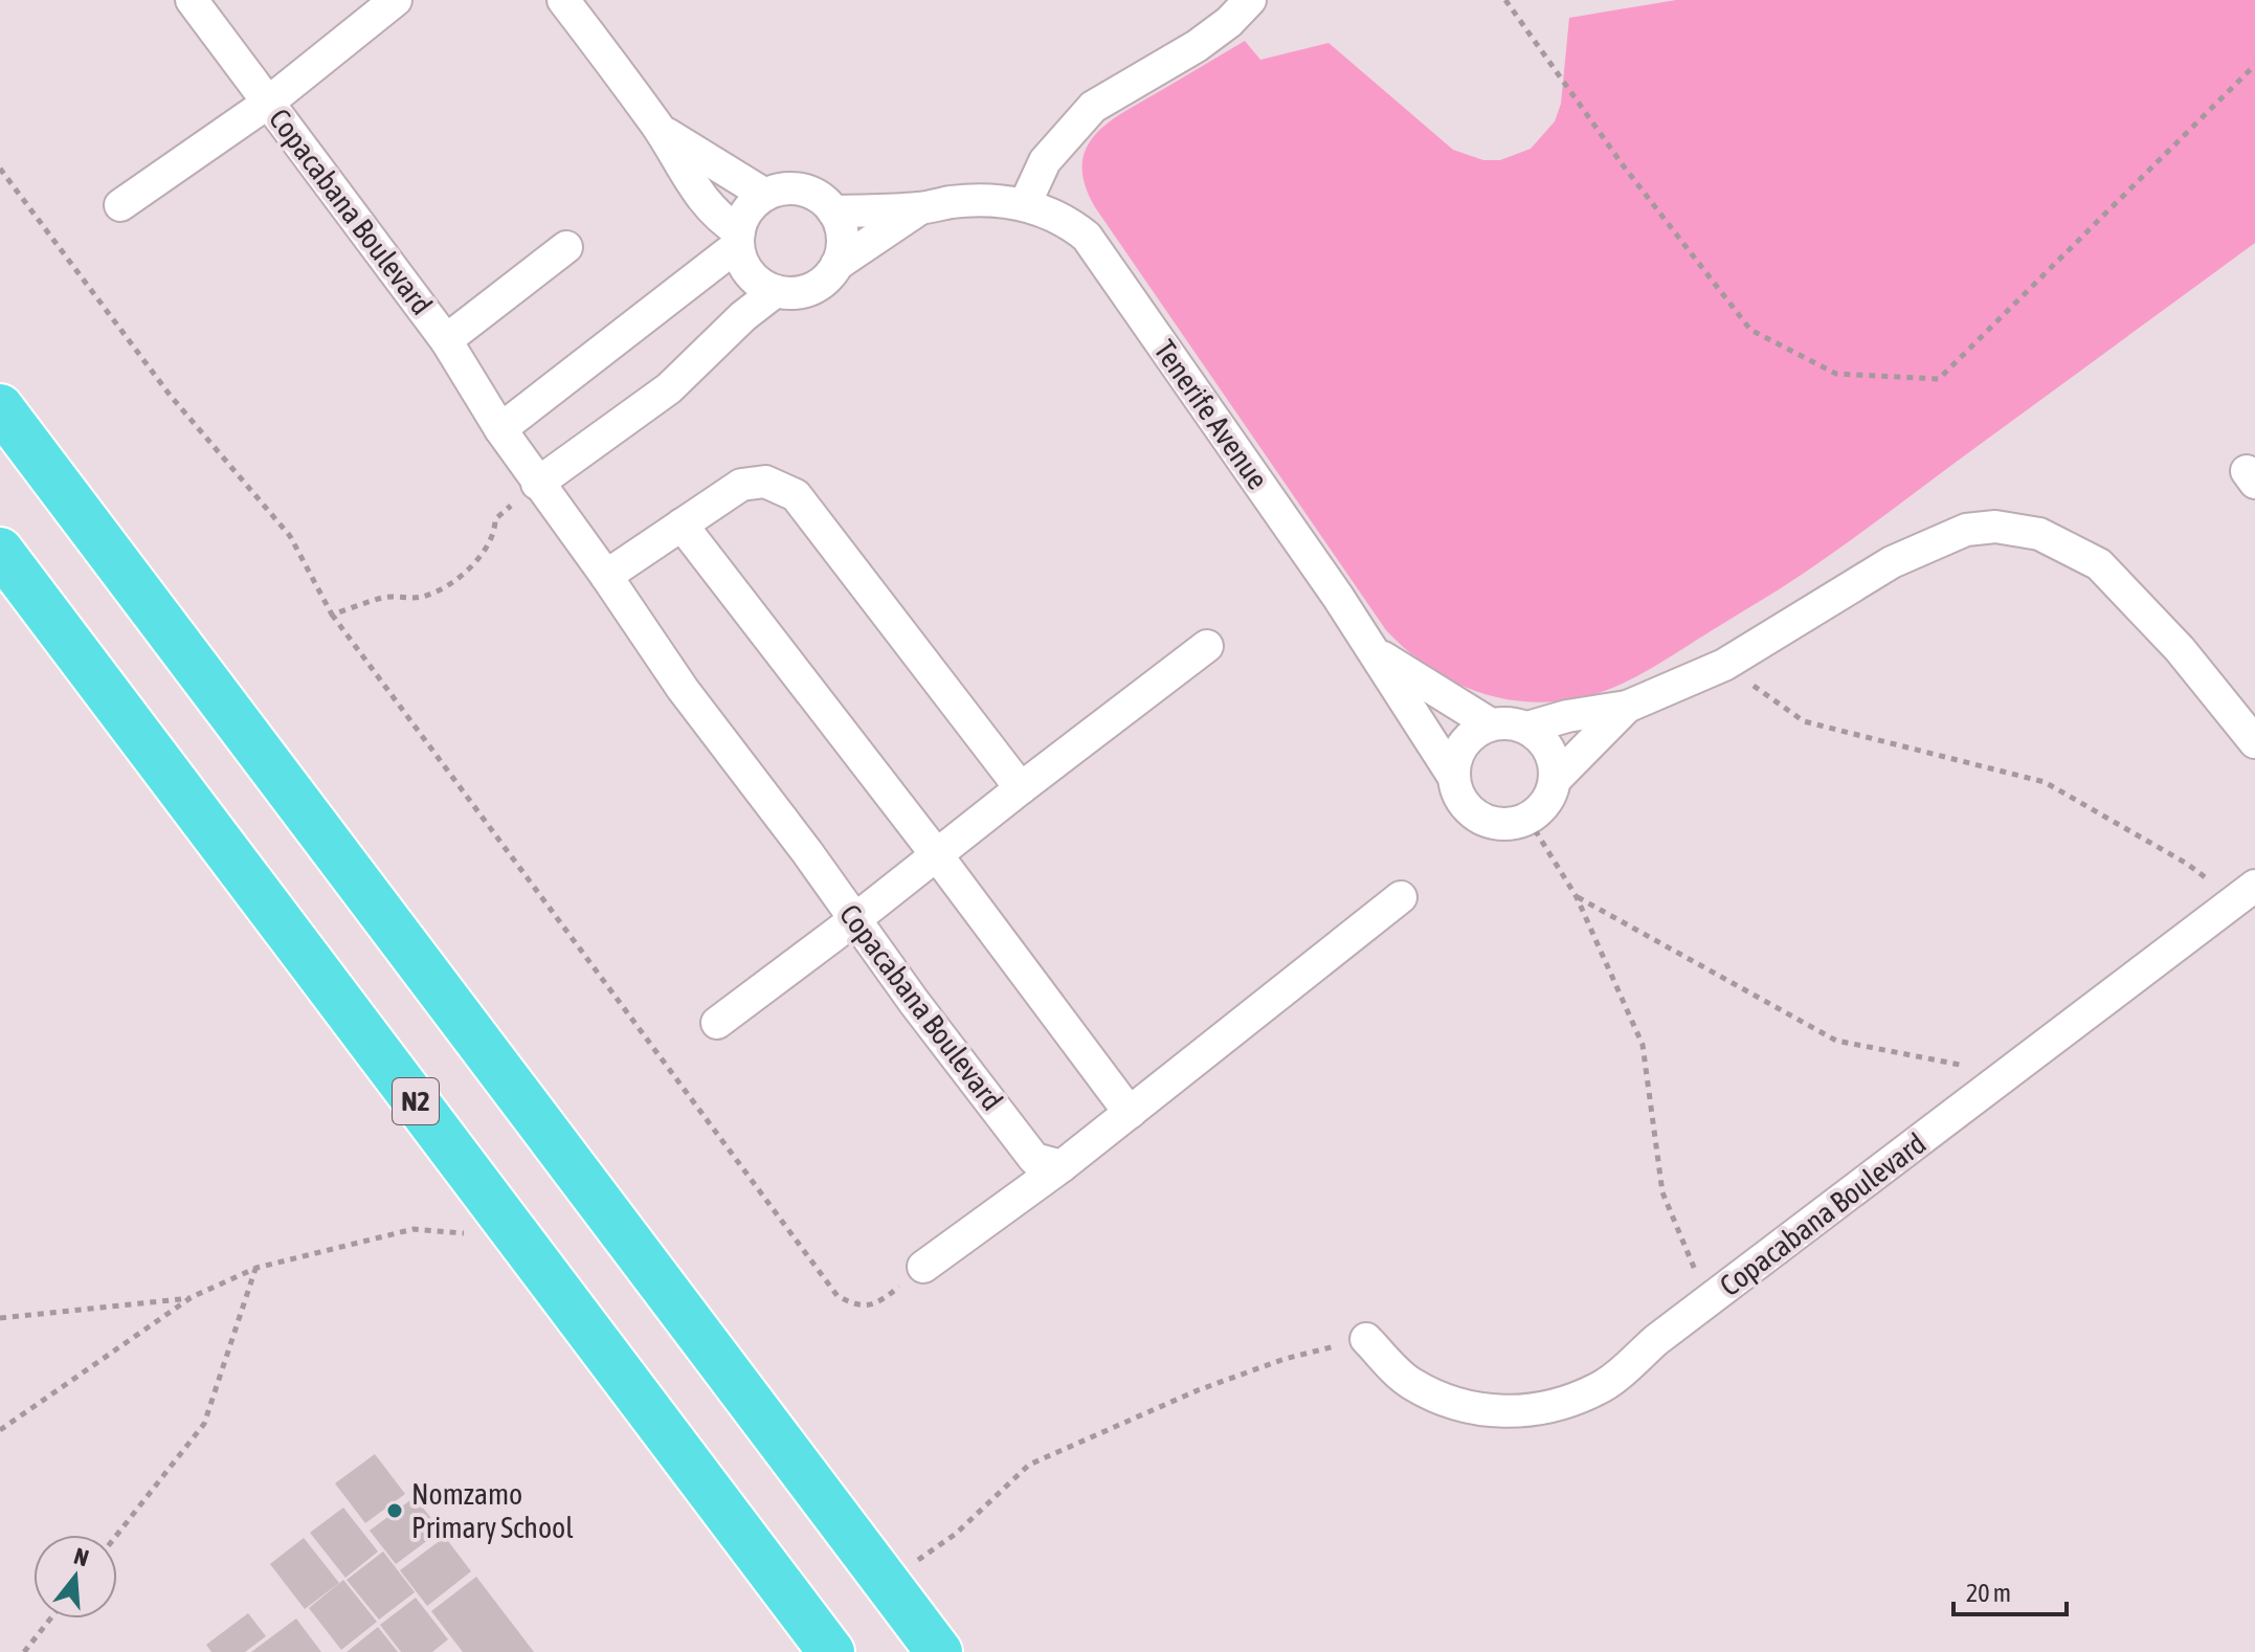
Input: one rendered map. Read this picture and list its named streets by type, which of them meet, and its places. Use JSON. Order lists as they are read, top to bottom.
{
  "streets": {
    "highway": ["N2"],
    "street": ["Copacabana Boulevard", "Tenerife Avenue"]
  },
  "places": ["Nomzamo Primary School"],
  "scale_bar": "20 m",
  "north": "top"
}
